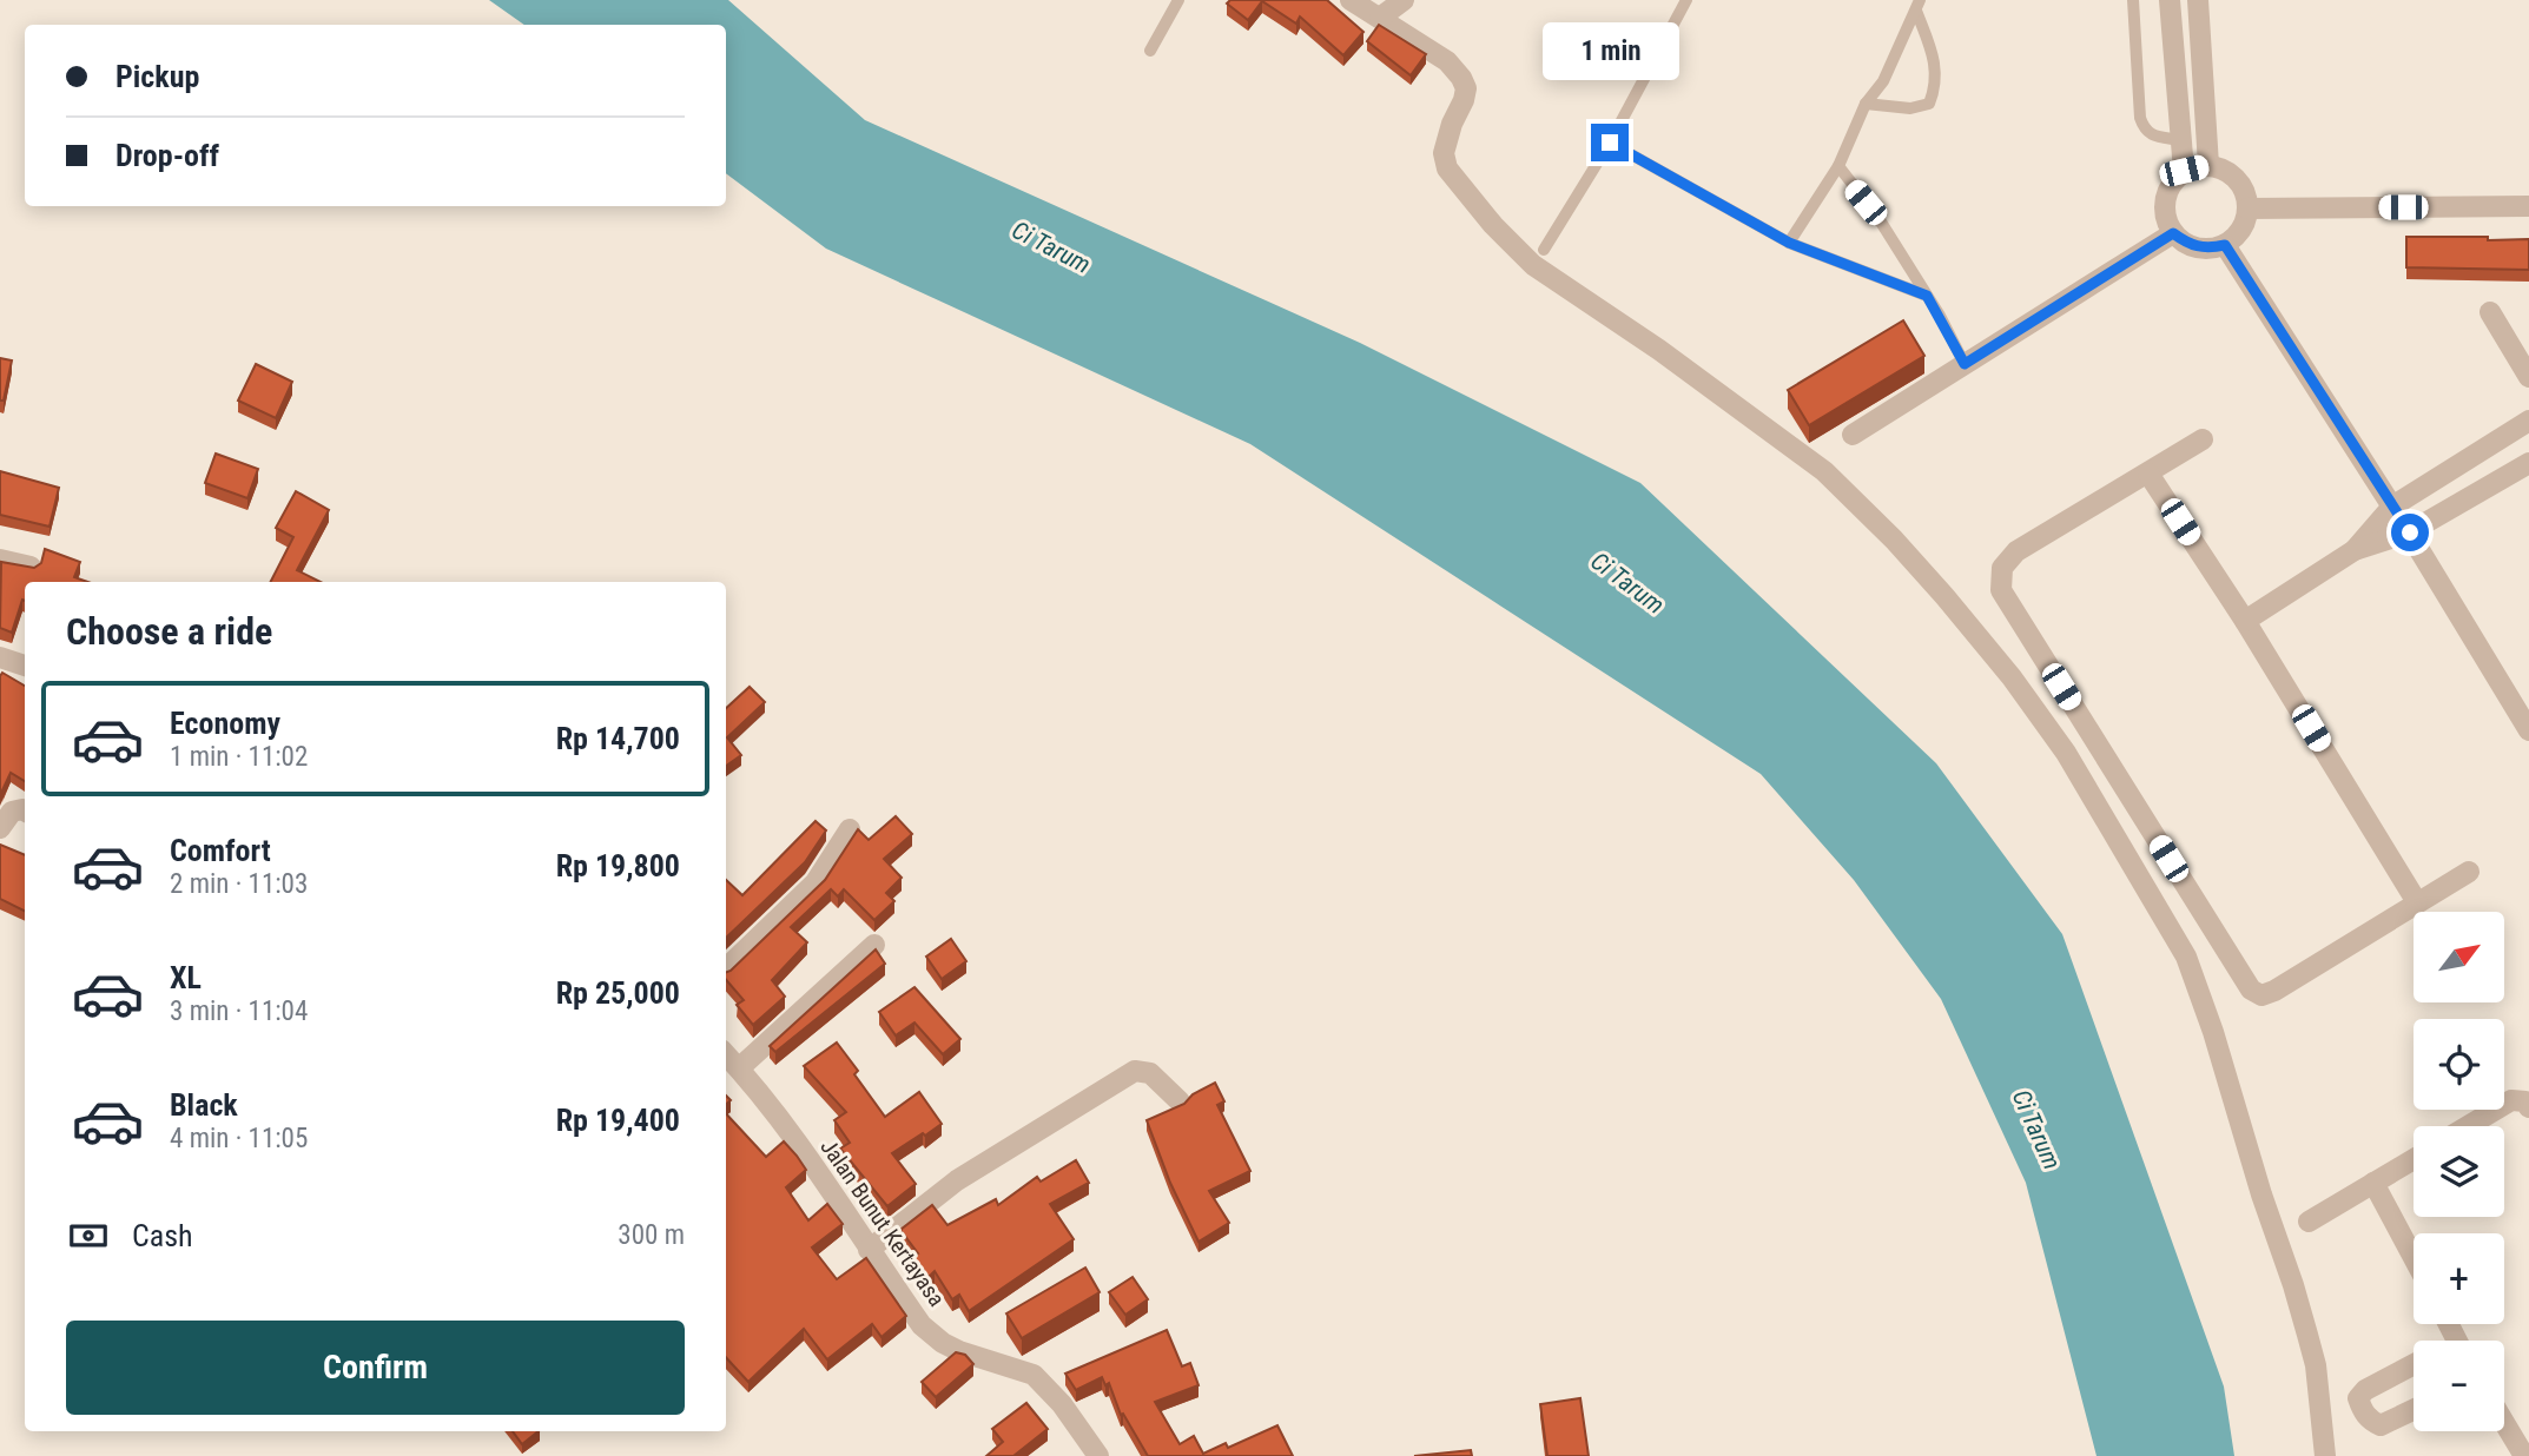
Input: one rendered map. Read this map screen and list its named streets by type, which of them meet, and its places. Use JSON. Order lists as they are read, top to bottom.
{
  "streets": {
    "street": ["Jalan Bunut Kertayasa"]
  },
  "water": ["Ci Tarum"],
  "north": "top right",
  "page": {
    "bubble": "1 min",
    "banner": ["Pickup", "Drop-off"],
    "heading": "Choose a ride",
    "list": [
      {
        "name": "Economy",
        "note": "1 min · 11:02",
        "value": "Rp 14,700"
      },
      {
        "name": "Comfort",
        "note": "2 min · 11:03",
        "value": "Rp 19,800"
      },
      {
        "name": "XL",
        "note": "3 min · 11:04",
        "value": "Rp 25,000"
      },
      {
        "name": "Black",
        "note": "4 min · 11:05",
        "value": "Rp 19,400"
      }
    ],
    "map_buttons": ["+", "−"],
    "pay": ["Cash", "300 m"],
    "buttons": "Confirm"
  }
}
